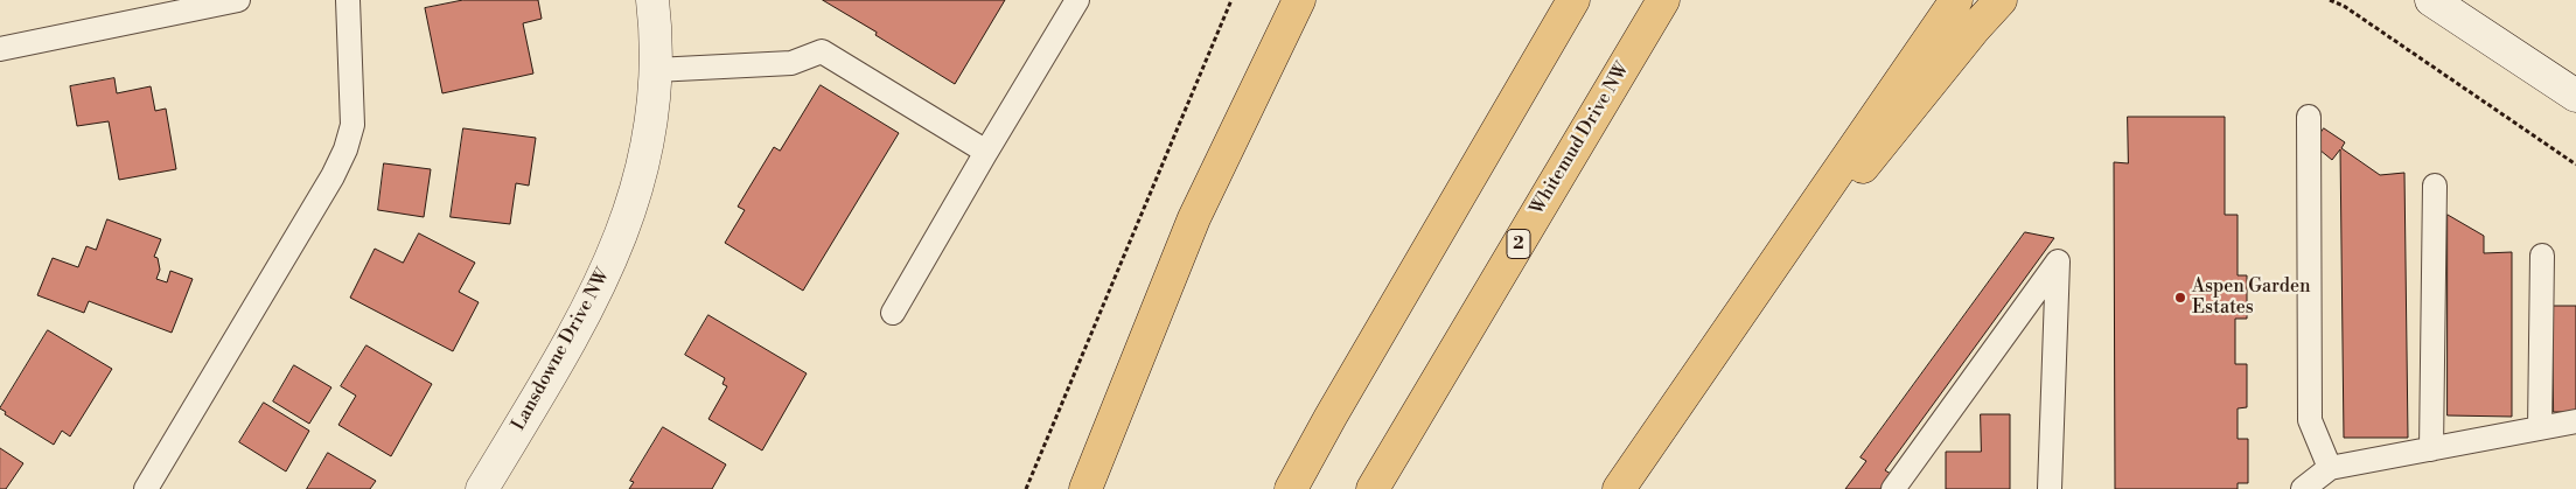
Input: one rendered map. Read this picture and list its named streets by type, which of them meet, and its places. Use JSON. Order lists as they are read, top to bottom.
{
  "streets": {
    "highway": ["Whitemud Drive NW", "2"],
    "street": ["Lansdowne Drive NW"]
  },
  "places": ["Aspen Garden Estates"]
}
